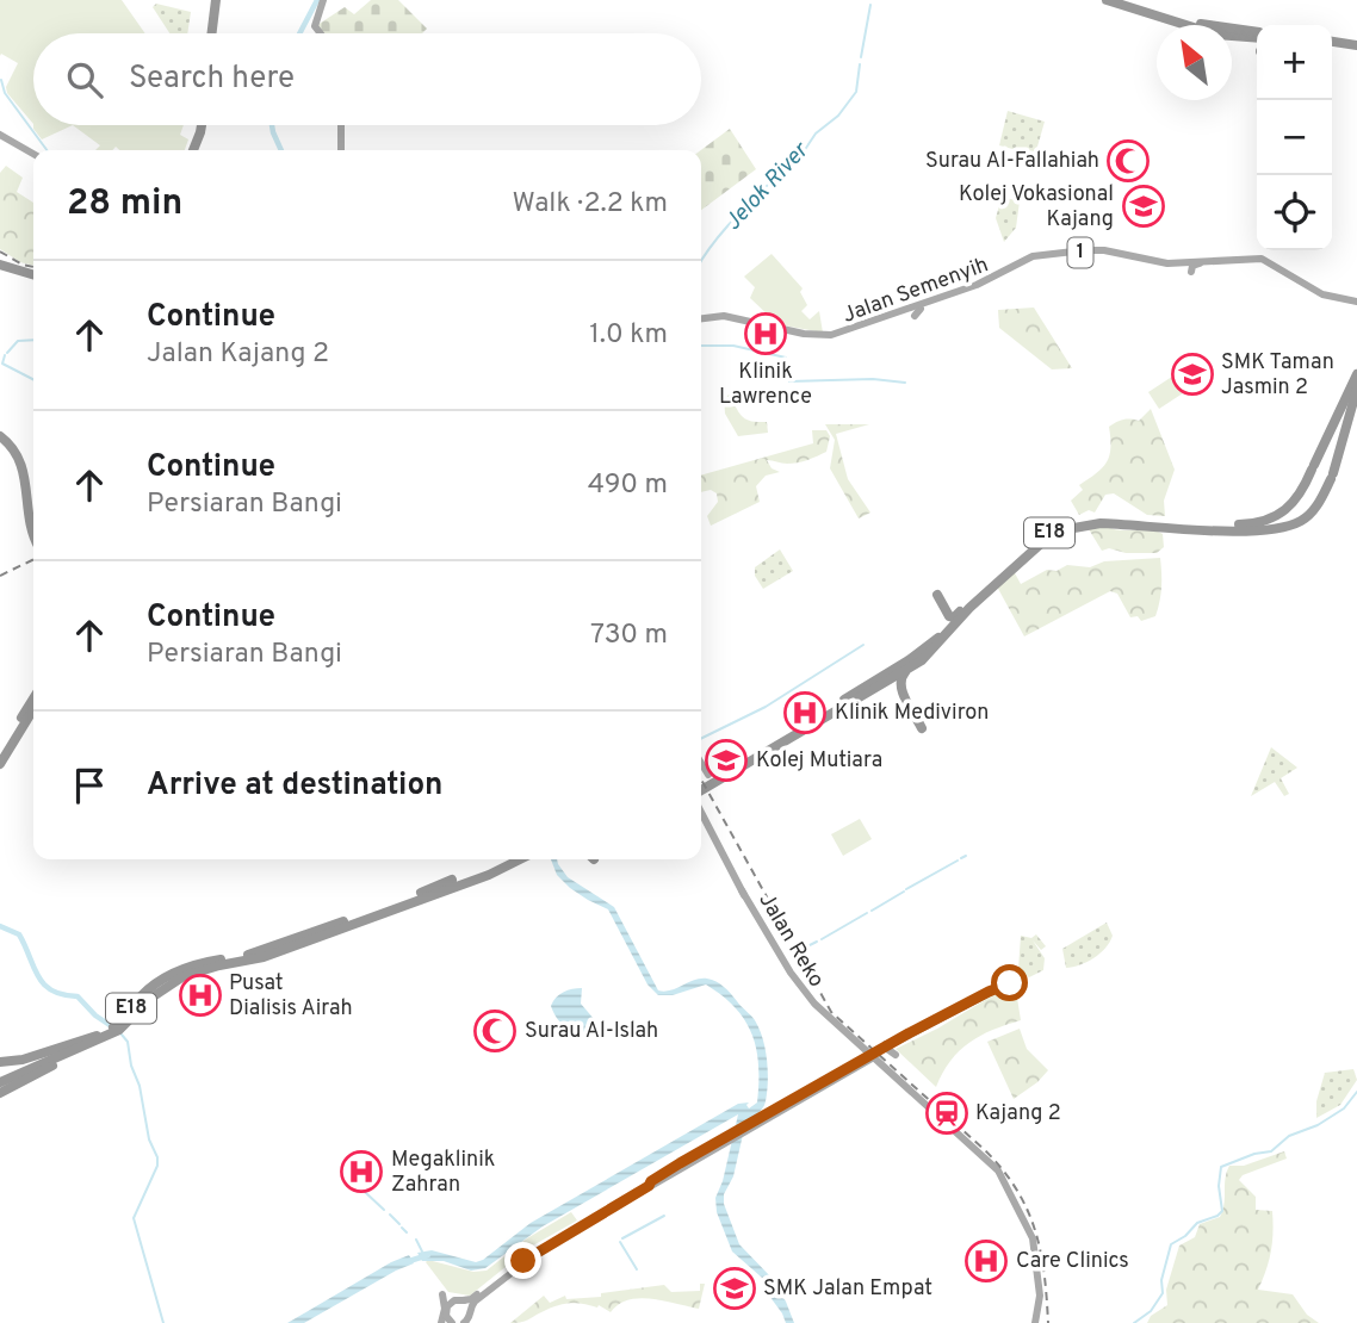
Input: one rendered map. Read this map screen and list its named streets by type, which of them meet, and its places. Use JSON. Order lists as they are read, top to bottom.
{
  "streets": {
    "highway": ["E18"],
    "main road": ["1", "Jalan Semenyih", "Jalan Reko"]
  },
  "water": ["Jelok River"],
  "places": {
    "mosque": ["Surau Al-Fallahiah", "Surau Al-Islah"],
    "school or university": [
      "Kolej Vokasional Kajang",
      "SMK Taman Jasmin 2",
      "Kolej Mutiara",
      "SMK Jalan Empat"
    ],
    "hospital": [
      "Klinik Lawrence",
      "Klinik Mediviron",
      "Pusat Dialisis Airah",
      "Megaklinik Zahran",
      "Care Clinics"
    ],
    "station": ["Kajang 2"]
  },
  "north": "top left",
  "page": {
    "map_buttons": ["+", "−"],
    "search": "Search here",
    "heading": ["28 min", "Walk · 2.2 km"],
    "list": [
      ["Continue", "Jalan Kajang 2", "1.0 km"],
      ["Continue", "Persiaran Bangi", "490 m"],
      ["Continue", "Persiaran Bangi", "730 m"],
      "Arrive at destination"
    ]
  }
}
